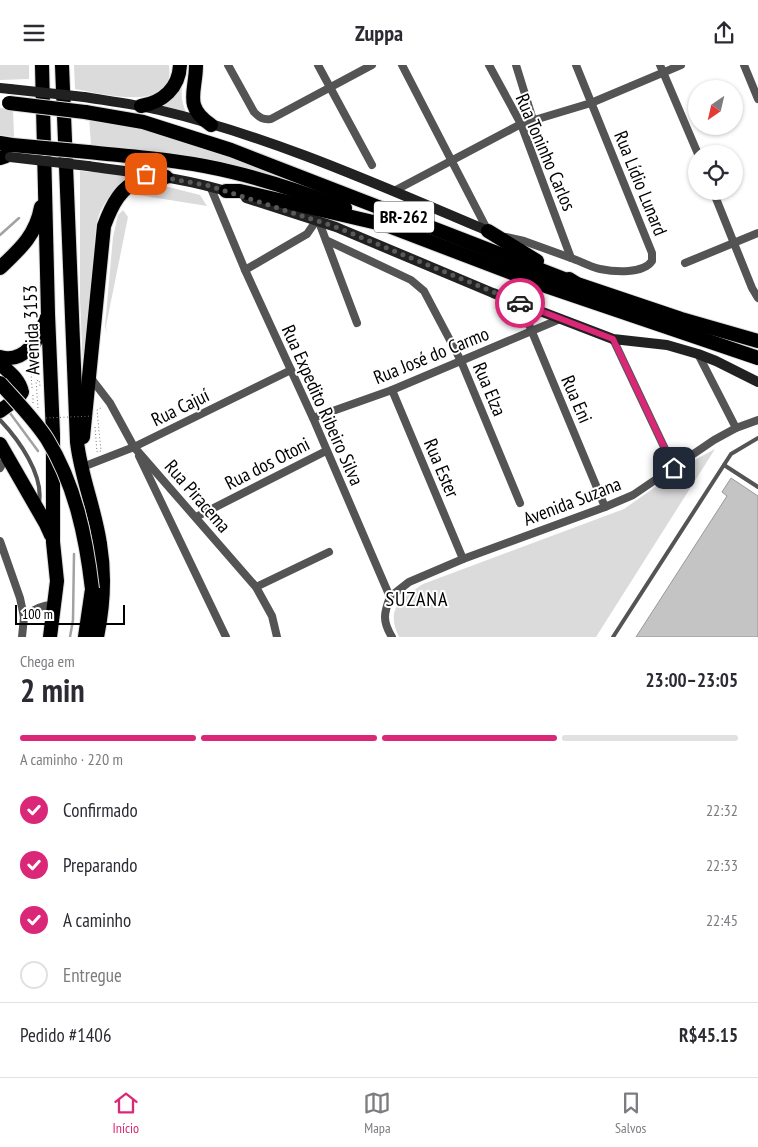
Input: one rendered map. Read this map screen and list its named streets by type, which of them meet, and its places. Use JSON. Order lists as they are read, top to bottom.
{
  "streets": {
    "highway": ["BR-262", "Avenida 3153"],
    "street": [
      "Rua Toninho Carlos",
      "Rua Lídio Lunard",
      "Rua José do Carmo",
      "Rua Elza",
      "Rua Eni",
      "Rua Expedito Ribeiro Silva",
      "Rua Cajuí",
      "Rua dos Otoni",
      "Rua Ester",
      "Rua Piracema",
      "Avenida Suzana"
    ]
  },
  "crossings": [
    ["Rua Toninho Carlos", "Rua Lídio Lunard"],
    ["Rua Lídio Lunard", "BR-262"],
    ["BR-262", "Rua Expedito Ribeiro Silva"],
    ["Rua José do Carmo", "Rua Elza"],
    ["Rua José do Carmo", "Rua Eni"],
    ["Rua José do Carmo", "Rua Expedito Ribeiro Silva"],
    ["Rua José do Carmo", "Rua Ester"],
    ["Rua Eni", "Avenida Suzana"],
    ["Rua Expedito Ribeiro Silva", "Rua Cajuí"],
    ["Rua Expedito Ribeiro Silva", "Rua dos Otoni"],
    ["Rua Expedito Ribeiro Silva", "Avenida Suzana"],
    ["Rua Cajuí", "Rua Piracema"],
    ["Rua dos Otoni", "Rua Piracema"],
    ["Rua Ester", "Avenida Suzana"]
  ],
  "districts": ["SUZANA"],
  "scale_bar": "100 m",
  "north": "bottom left",
  "page": {
    "header": "Zuppa",
    "scale": "100 m",
    "heading": ["2 min", "Chega em", "23:00–23:05"],
    "panel": ["Pedido #1406", "R$45.15"],
    "bar": "A caminho · 220 m",
    "list": [
      ["Confirmado", "22:32"],
      ["Preparando", "22:33"],
      ["A caminho", "22:45"],
      "Entregue"
    ],
    "tabs": ["Início", "Mapa", "Salvos"]
  }
}
